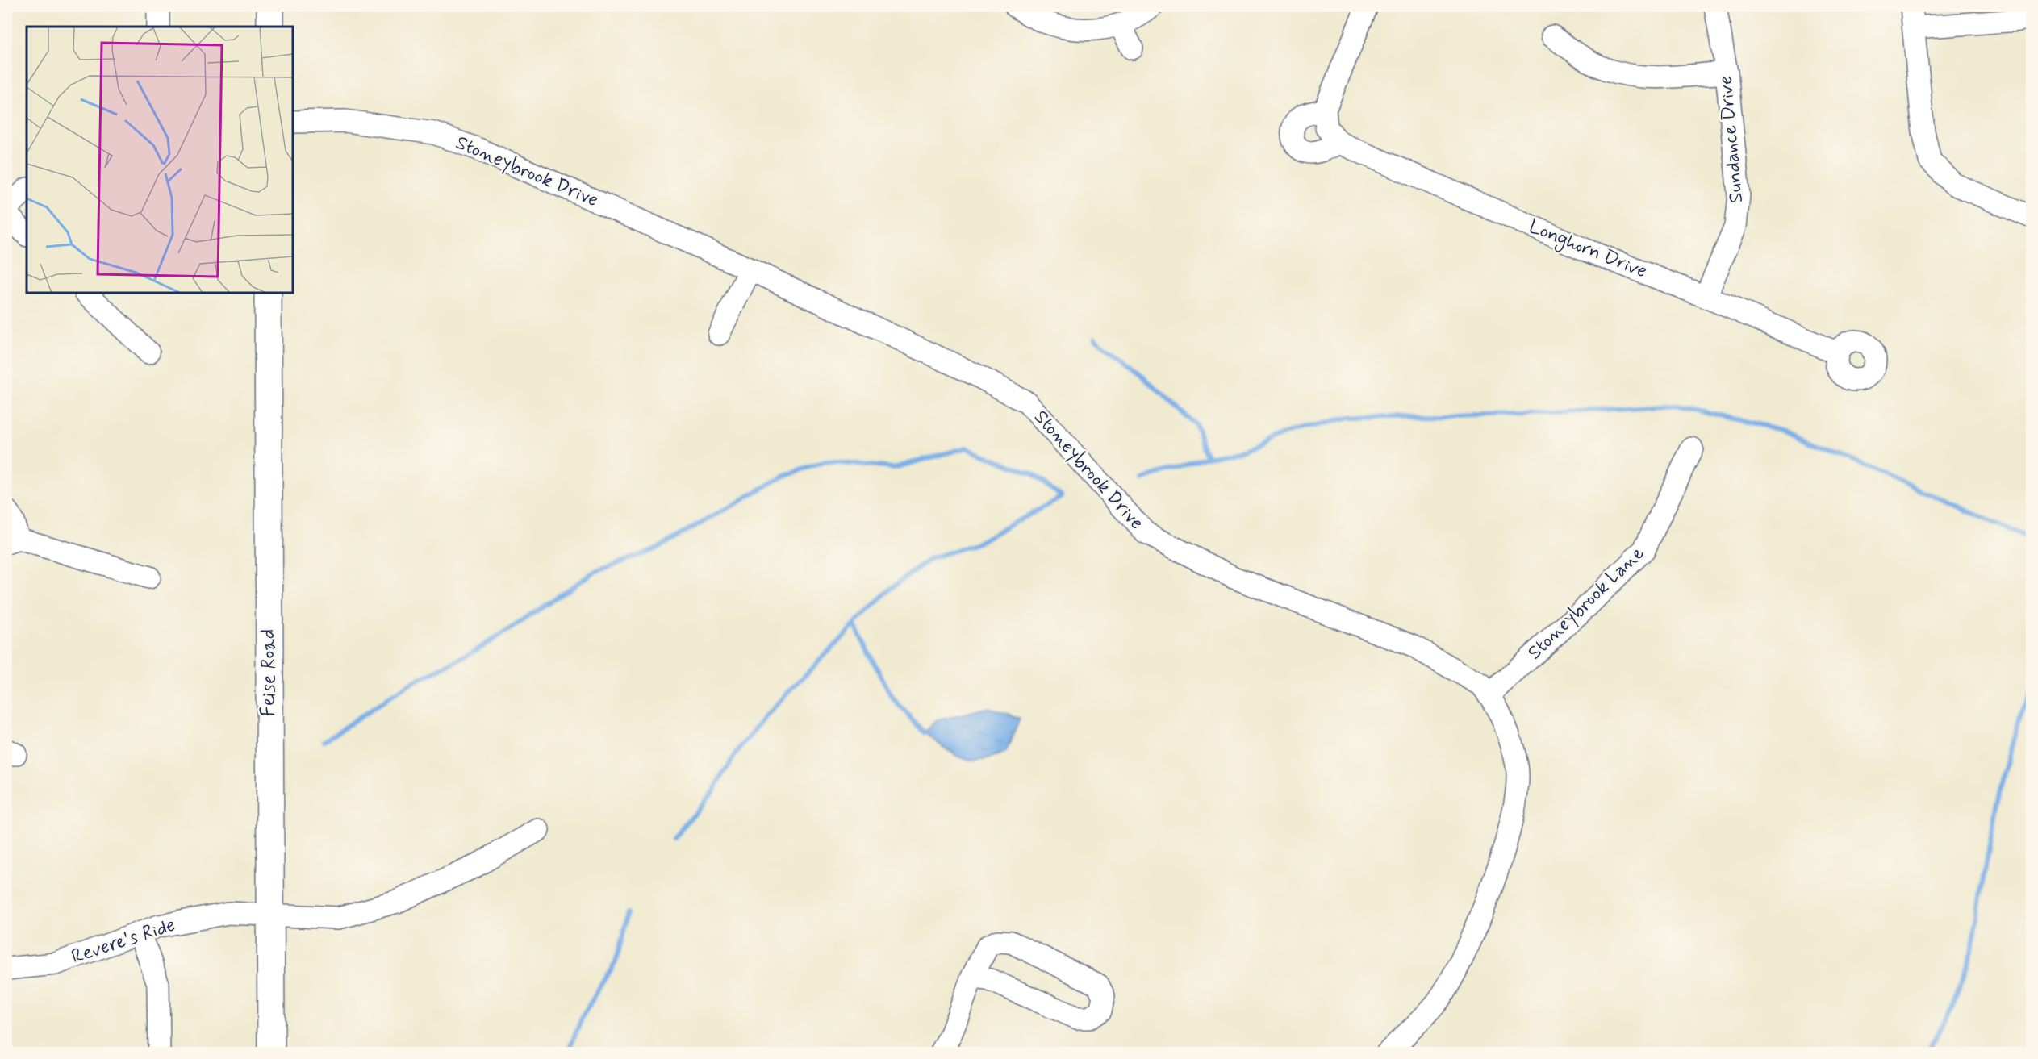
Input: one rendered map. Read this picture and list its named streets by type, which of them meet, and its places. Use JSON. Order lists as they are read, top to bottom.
{
  "streets": {
    "main road": ["Feise Road"],
    "street": [
      "Sundance Drive",
      "Stoneybrook Drive",
      "Longhorn Drive",
      "Stoneybrook Lane",
      "Revere's Ride"
    ]
  },
  "crossings": [
    ["Sundance Drive", "Longhorn Drive"],
    ["Stoneybrook Drive", "Stoneybrook Lane"],
    ["Feise Road", "Revere's Ride"]
  ]
}
